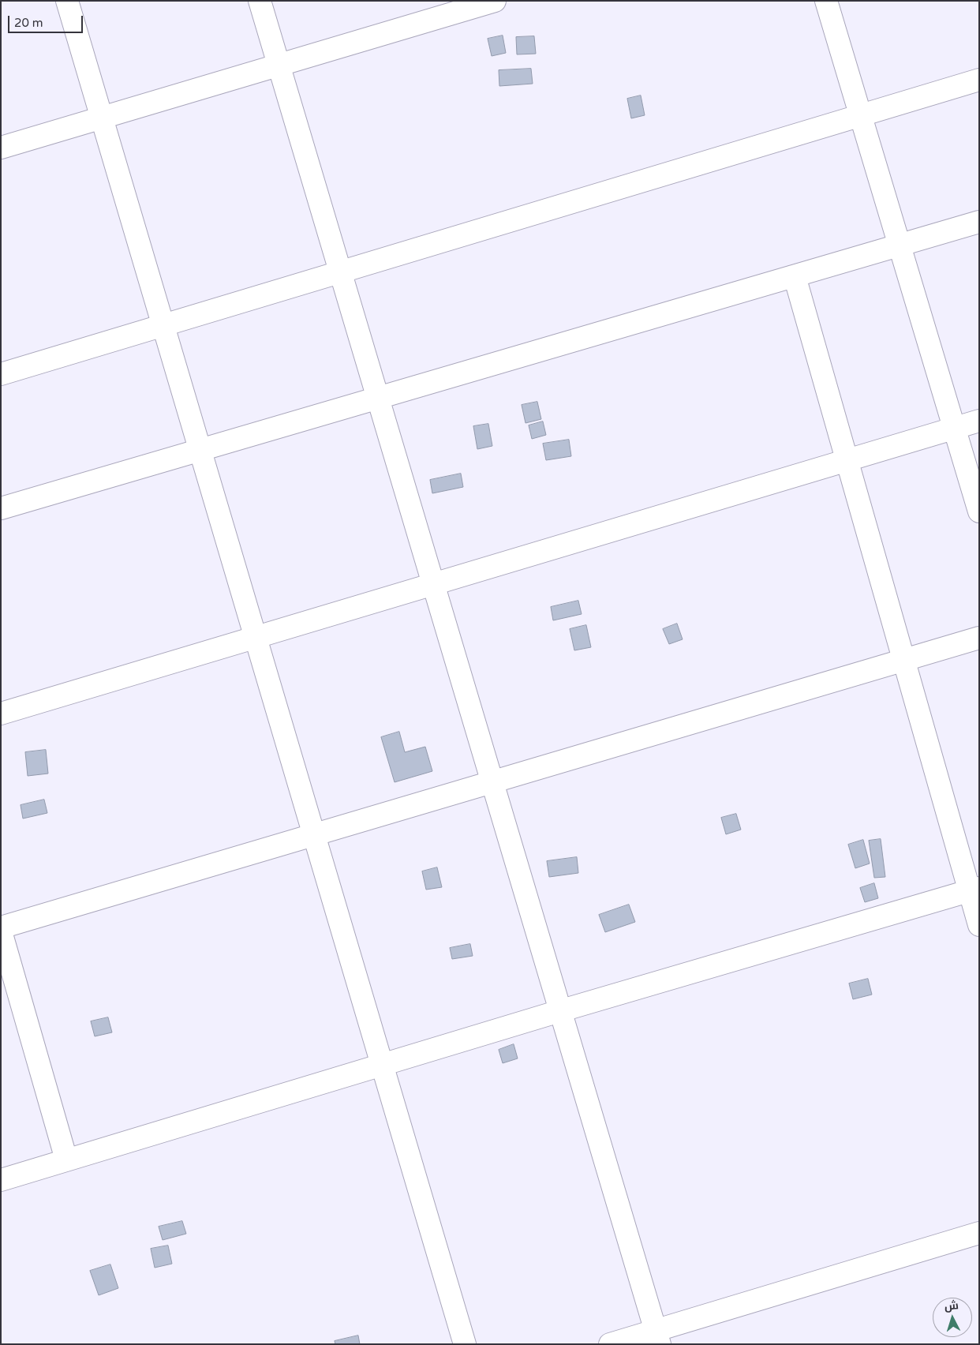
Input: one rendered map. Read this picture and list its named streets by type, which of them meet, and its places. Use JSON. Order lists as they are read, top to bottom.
{
  "scale_bar": "20 m",
  "north": "top"
}
